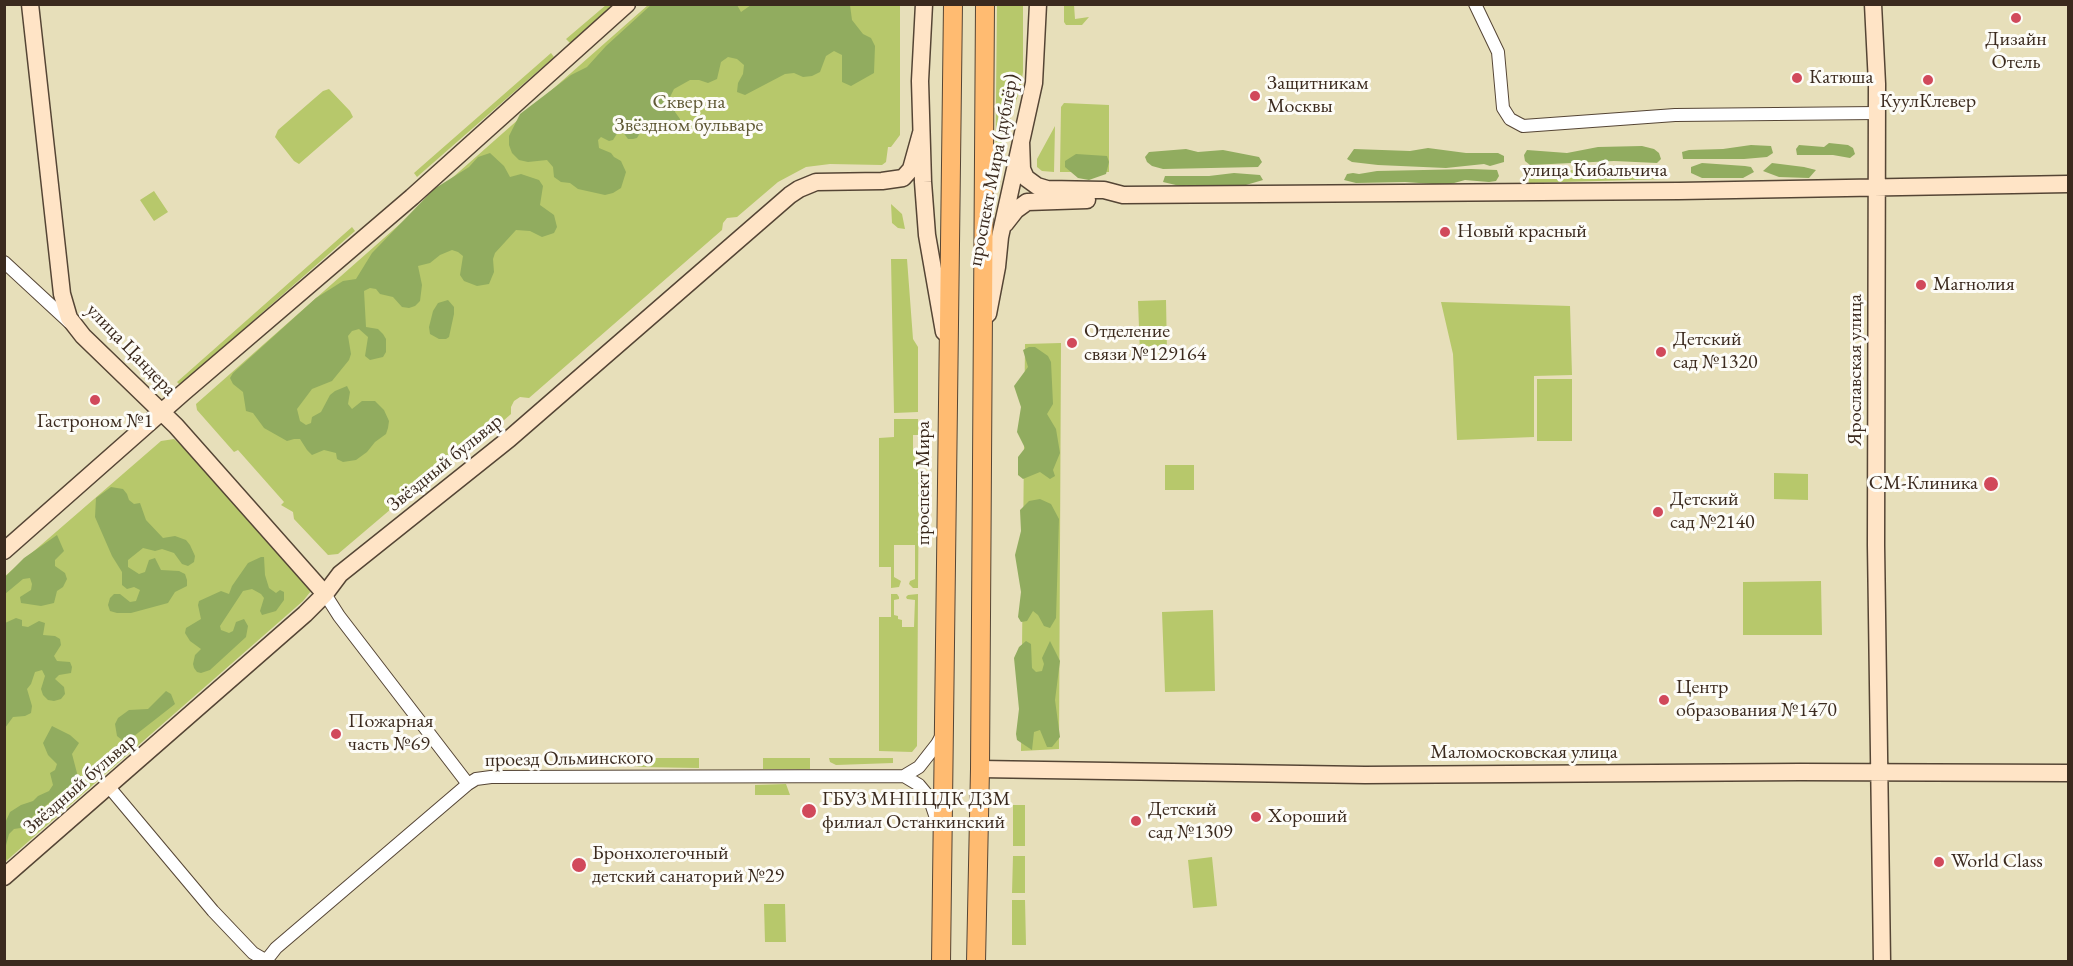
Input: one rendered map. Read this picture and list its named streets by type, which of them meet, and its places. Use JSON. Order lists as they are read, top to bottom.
{
  "streets": {
    "main road": ["проспект Мира"],
    "street": [
      "проспект Мира (дублёр)",
      "улица Кибальчича",
      "улица Цандера",
      "Ярославская улица",
      "Звёздный бульвар",
      "Маломосковская улица",
      "проезд Ольминского"
    ]
  },
  "crossings": [
    ["проспект Мира (дублёр)", "улица Кибальчича"],
    ["улица Кибальчича", "Ярославская улица"],
    ["улица Цандера", "Звёздный бульвар"],
    ["Ярославская улица", "Маломосковская улица"],
    ["Звёздный бульвар", "проезд Ольминского"]
  ],
  "parks": ["Сквер на Звёздном бульваре"],
  "places": [
    "Дизайн Отель",
    "Катюша",
    "КуулКлевер",
    "Защитникам Москвы",
    "Новый красный",
    "Магнолия",
    "Отделение связи №129164",
    "Детский сад №1320",
    "Гастроном №1",
    "СМ-Клиника",
    "Детский сад №2140",
    "Центр образования №1470",
    "Пожарная часть №69",
    "ГБУЗ МНПЦДК ДЗМ филиал Останкинский",
    "Хороший",
    "Детский сад №1309",
    "World Class",
    "Бронхолегочный детский санаторий №29"
  ]
}
